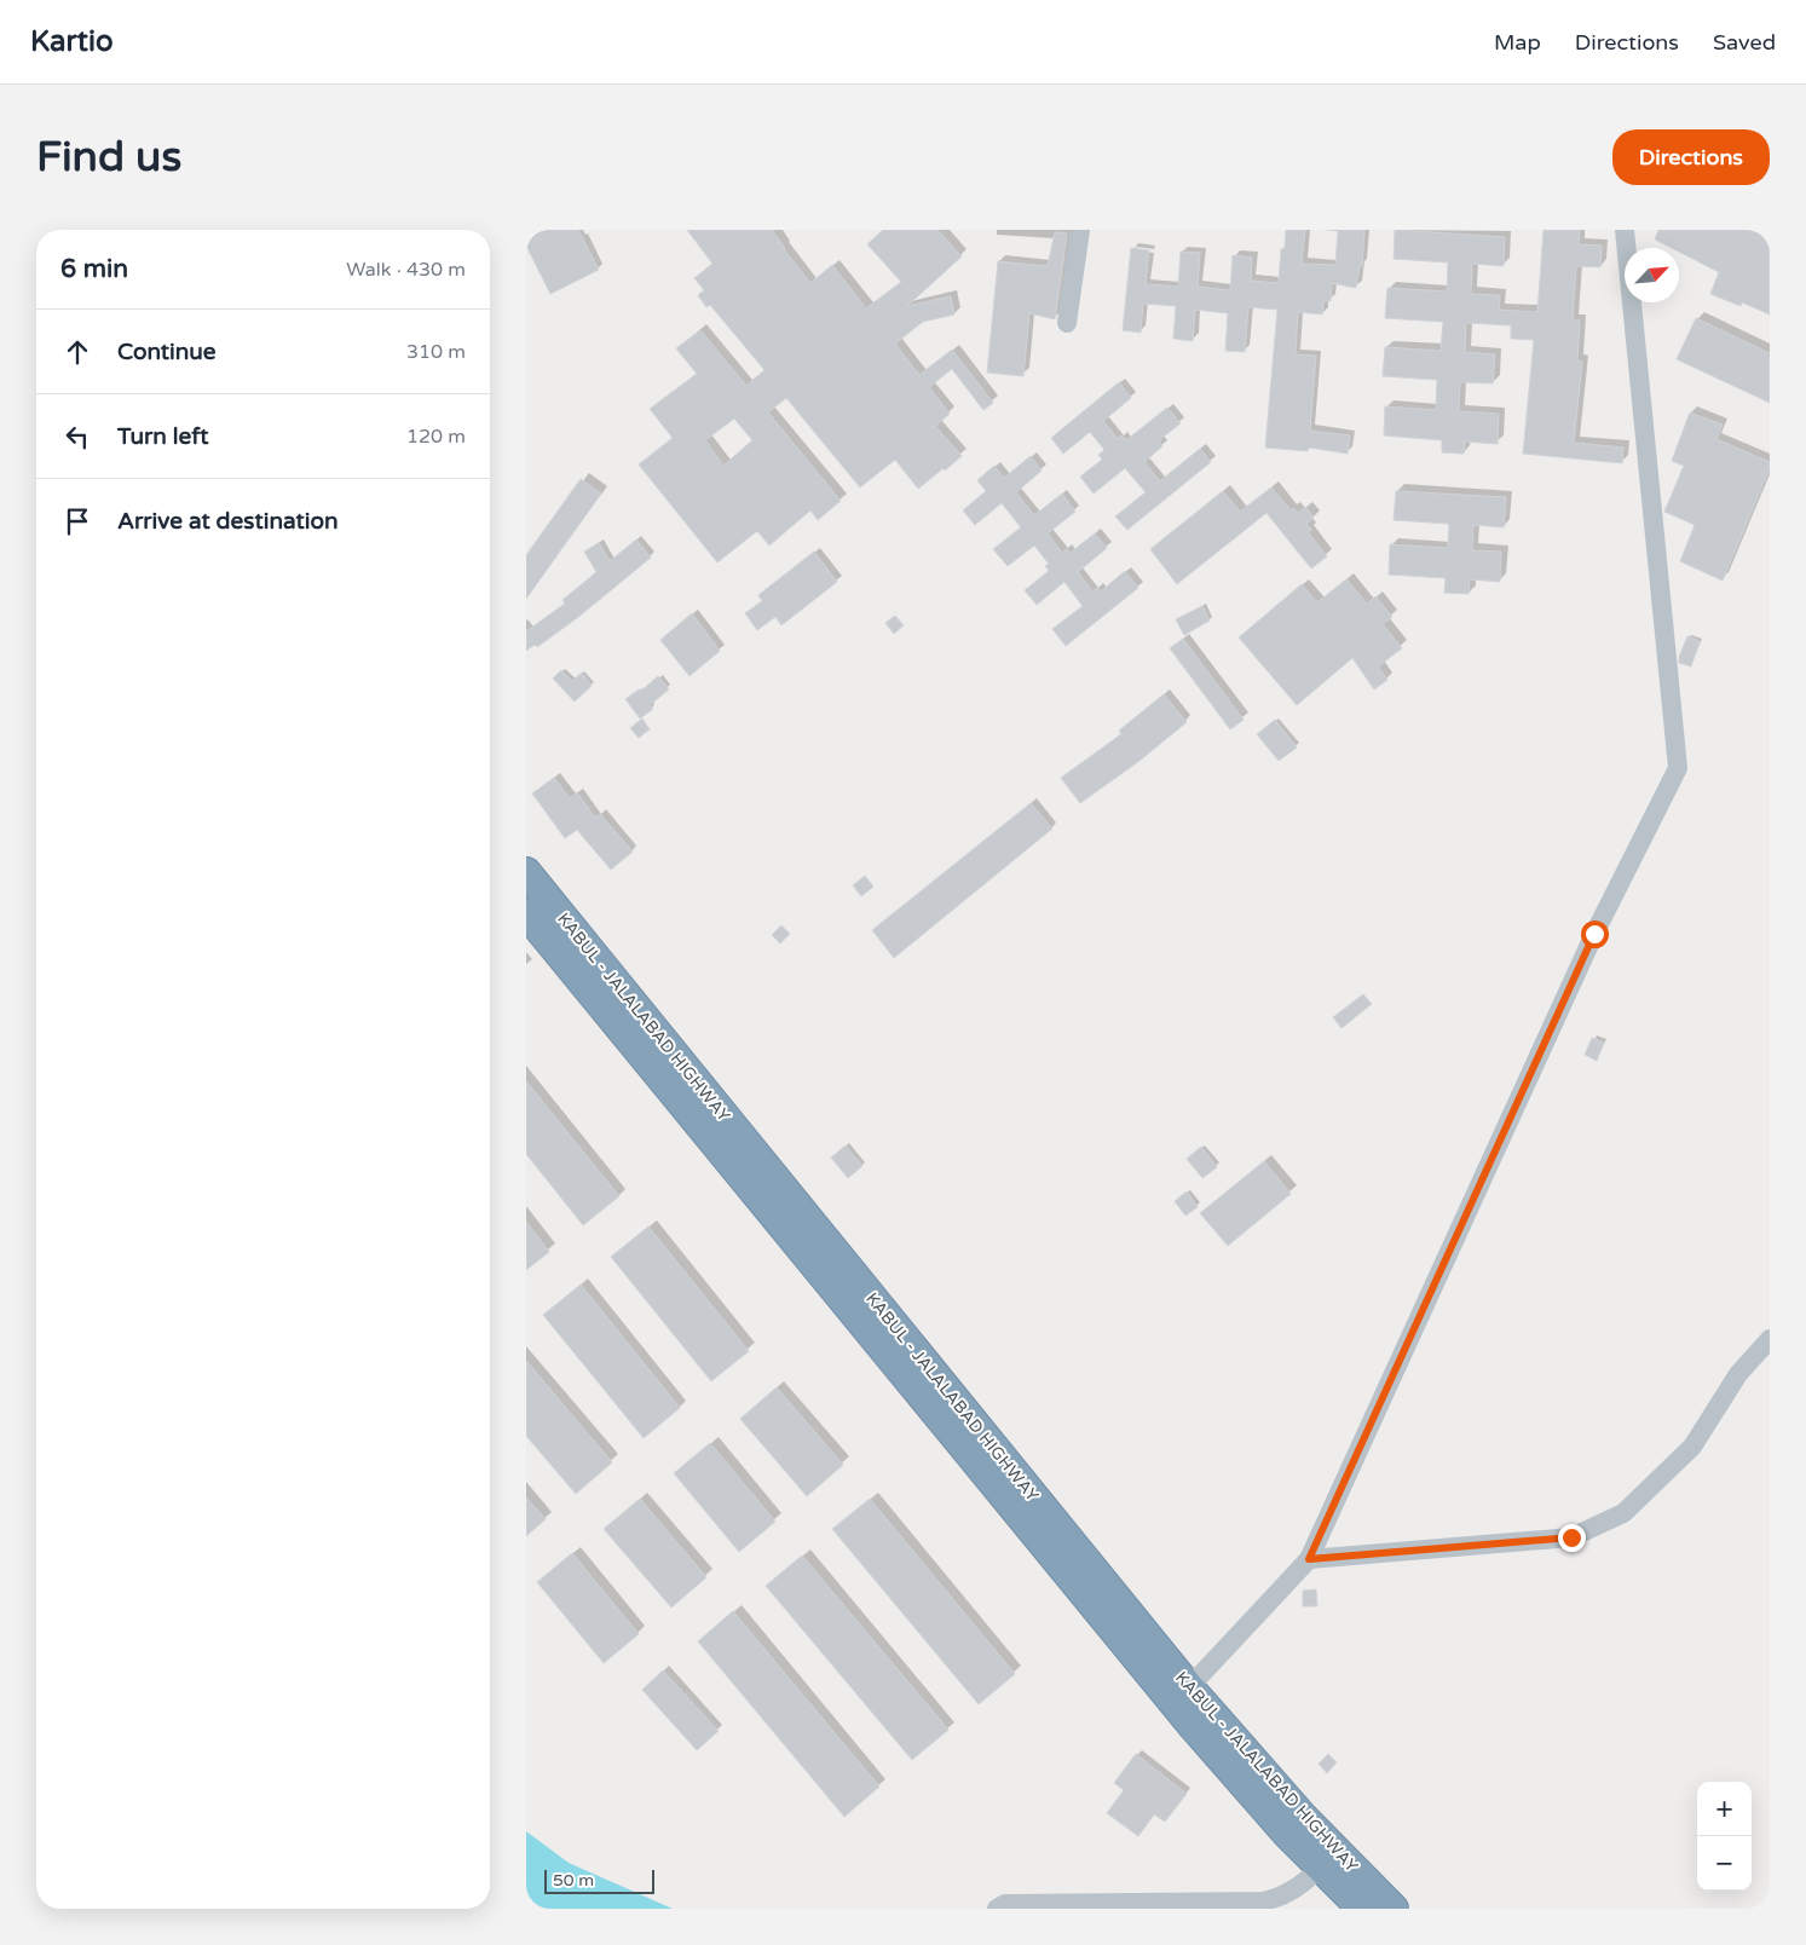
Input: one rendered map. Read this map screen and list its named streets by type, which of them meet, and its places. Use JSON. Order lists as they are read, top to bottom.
{
  "streets": {
    "highway": ["KABUL - JALALABAD HIGHWAY"]
  },
  "scale_bar": "50 m",
  "north": "top right",
  "page": {
    "header": "Kartio",
    "nav": ["Map", "Directions", "Saved"],
    "buttons": "Directions",
    "title": "Find us",
    "heading": ["6 min", "Walk · 430 m"],
    "list": [
      ["Continue", "310 m"],
      ["Turn left", "120 m"],
      "Arrive at destination"
    ],
    "map_buttons": ["+", "−"],
    "scale": "50 m"
  }
}
